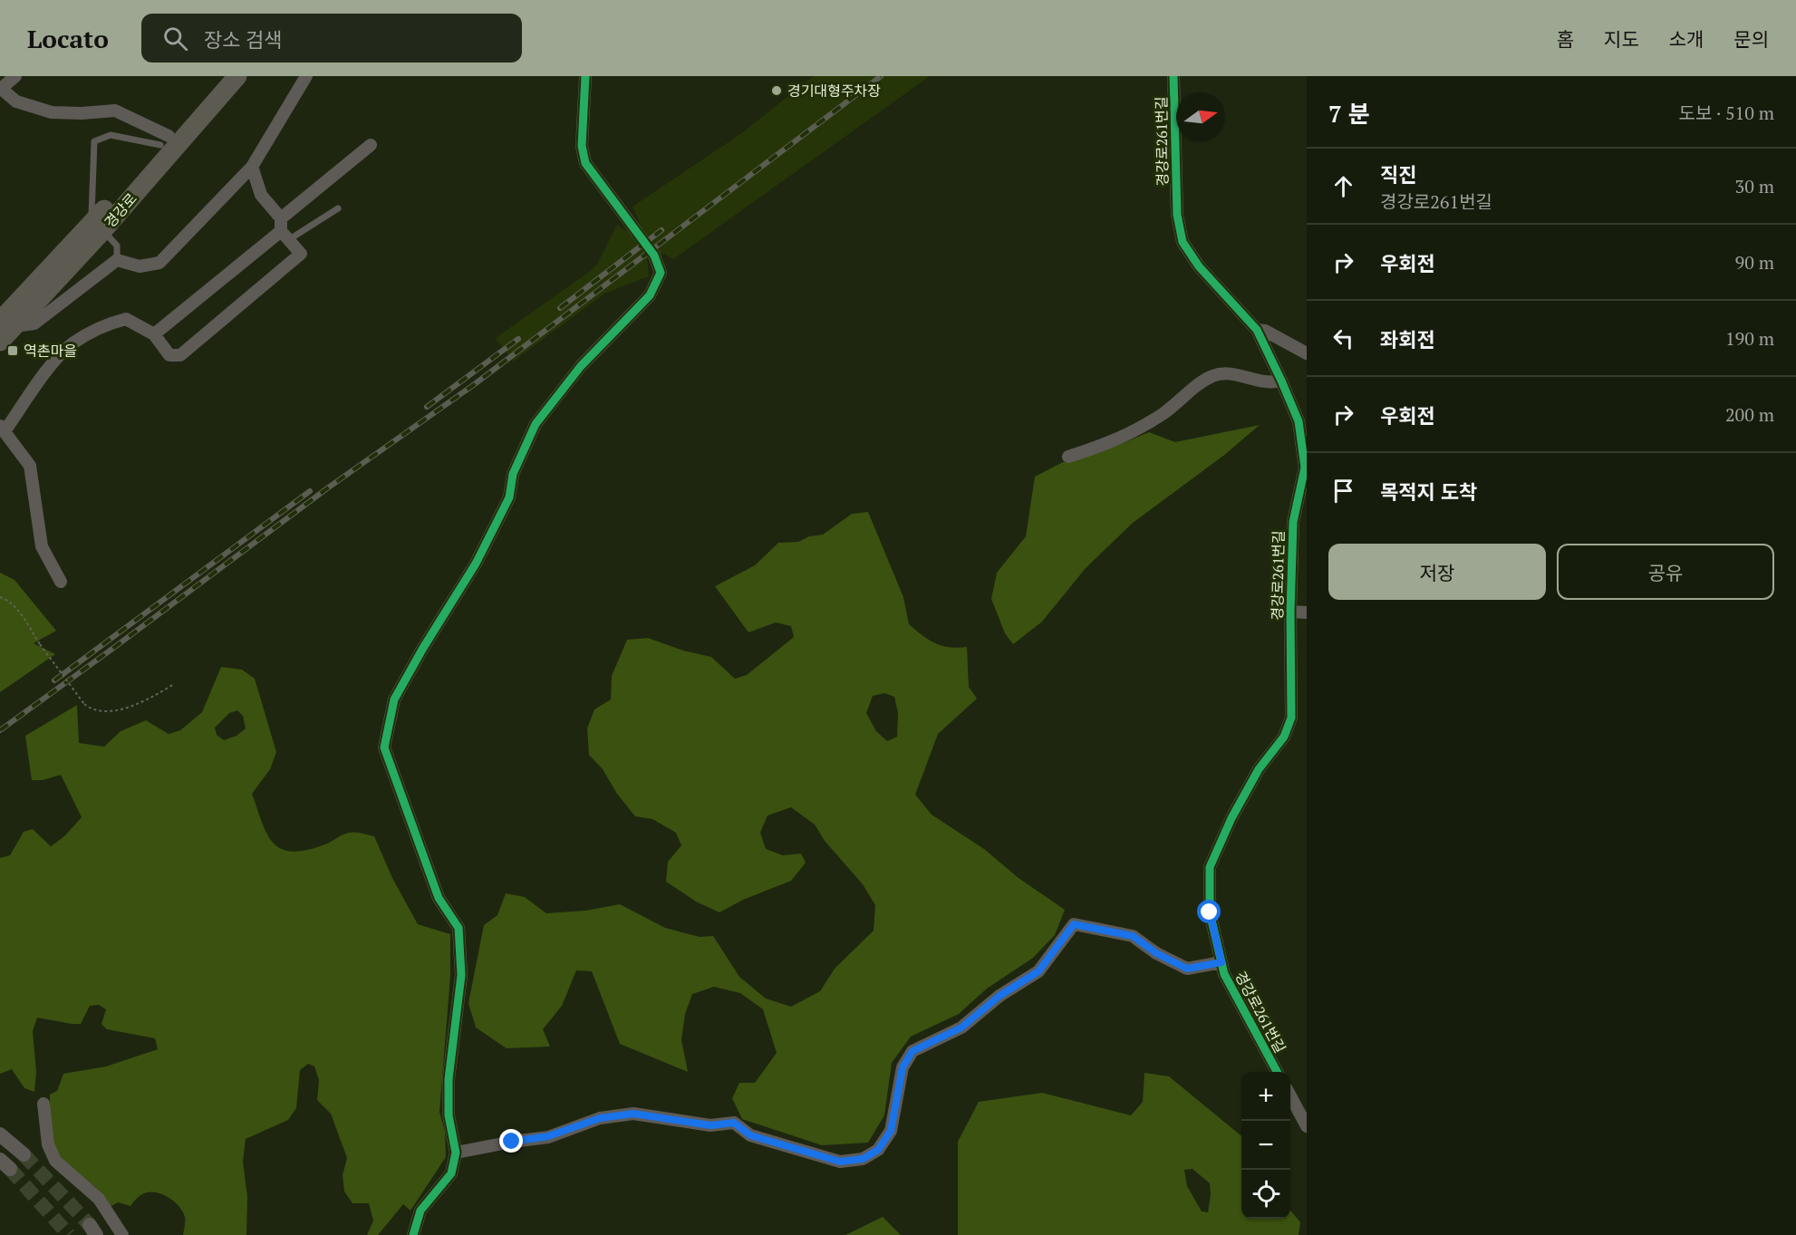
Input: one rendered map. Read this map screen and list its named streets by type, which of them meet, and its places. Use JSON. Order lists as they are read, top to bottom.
{
  "streets": {
    "main road": ["경강로"],
    "street": ["경강로261번길"]
  },
  "places": {
    "other": ["경기대형주차장"],
    "transit": ["역촌마을"]
  },
  "north": "right",
  "page": {
    "header": "Locato",
    "search": "장소 검색",
    "nav": [
      "홈",
      "지도",
      "소개",
      "문의"
    ],
    "heading": ["7 분", "도보 · 510 m"],
    "list": [
      ["직진", "경강로261번길", "30 m"],
      ["우회전", "90 m"],
      ["좌회전", "190 m"],
      ["우회전", "200 m"],
      "목적지 도착"
    ],
    "buttons": ["저장", "공유"],
    "map_buttons": ["+", "−"]
  }
}
